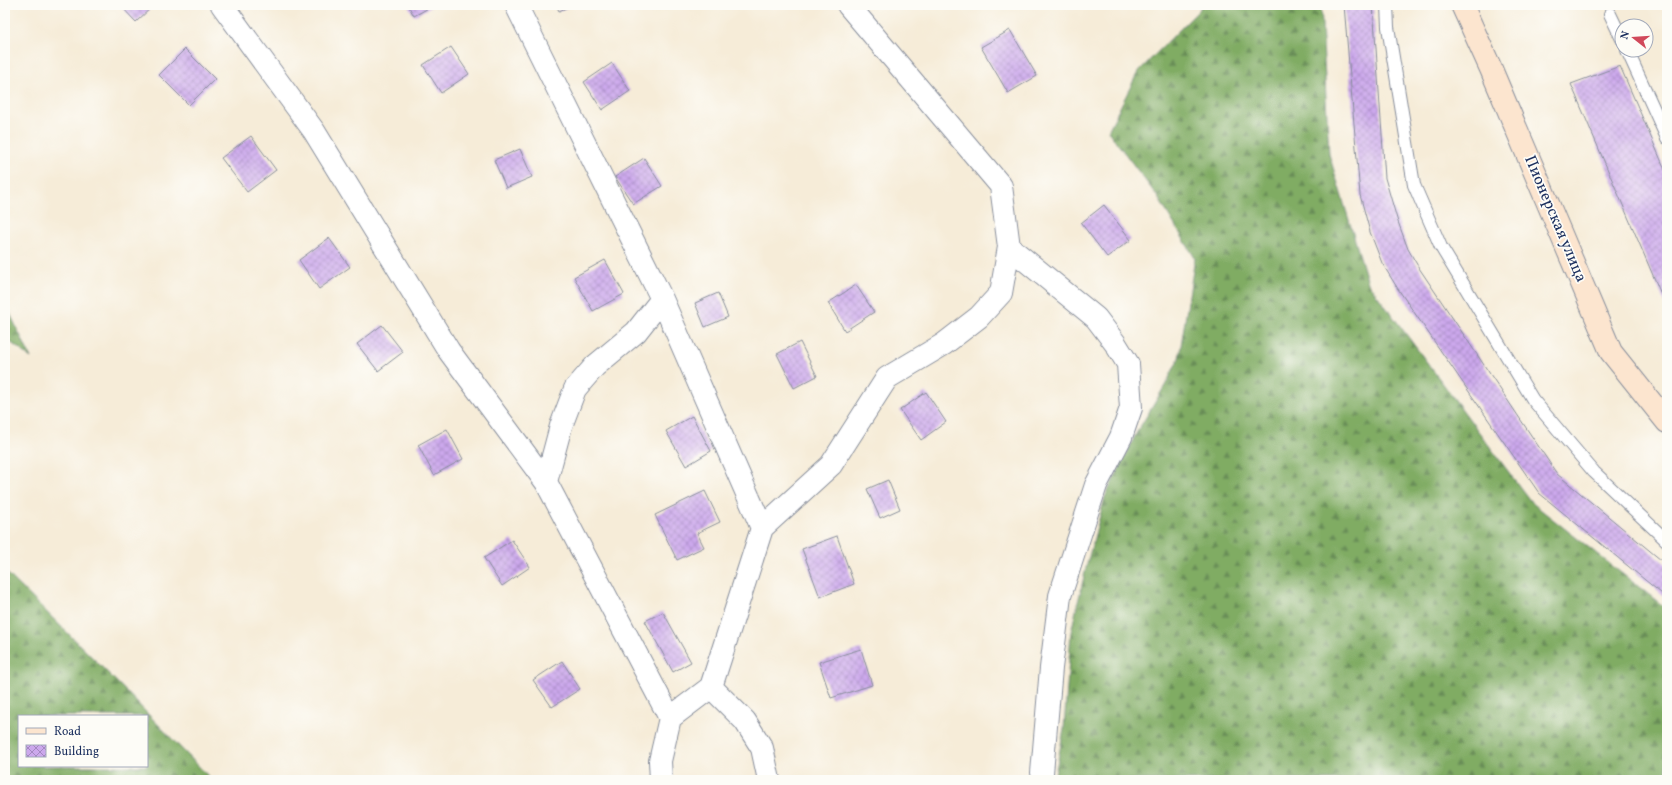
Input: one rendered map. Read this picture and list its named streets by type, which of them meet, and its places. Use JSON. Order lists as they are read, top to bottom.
{
  "streets": {
    "main road": ["Пионерская улица"]
  },
  "legend": ["Road", "Building"],
  "north": "left"
}
